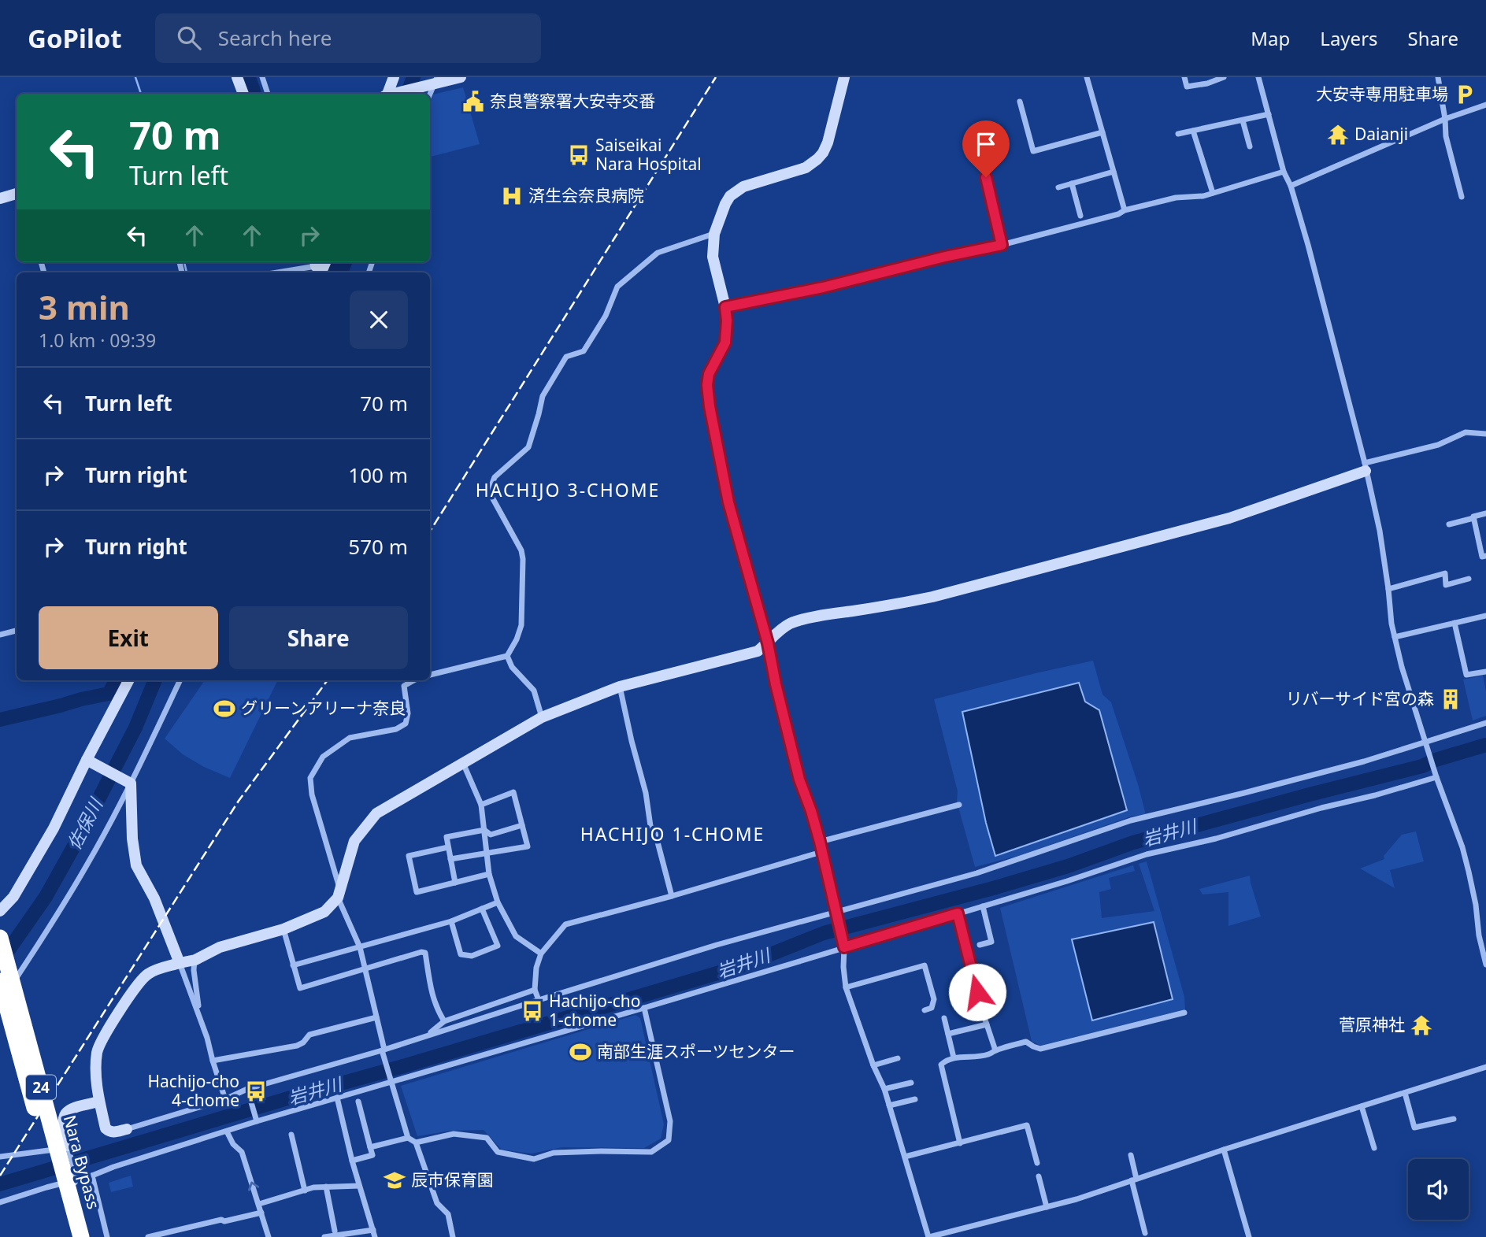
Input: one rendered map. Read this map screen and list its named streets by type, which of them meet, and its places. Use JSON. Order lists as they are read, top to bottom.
{
  "streets": {
    "highway": ["24", "Nara Bypass"]
  },
  "districts": ["HACHIJO 3-CHOME", "HACHIJO 1-CHOME"],
  "water": ["佐保川", "岩井川"],
  "places": {
    "parking": ["大安寺専用駐車場"],
    "public building": ["奈良警察署大安寺交番"],
    "temple": ["Daianji", "菅原神社"],
    "bus stop": ["Saiseikai Nara Hospital", "Hachijo-cho 1-chome", "Hachijo-cho 4-chome"],
    "hospital": ["済生会奈良病院"],
    "building": ["リバーサイド宮の森"],
    "sports": ["グリーンアリーナ奈良", "南部生涯スポーツセンター"],
    "school or university": ["辰市保育園"]
  },
  "page": {
    "header": "GoPilot",
    "search": "Search here",
    "nav": ["Map", "Layers", "Share"],
    "turn": ["70 m", "Turn left"],
    "heading": ["3 min", "1.0 km · 09:39"],
    "list": [
      {
        "name": "Turn left",
        "value": "70 m"
      },
      {
        "name": "Turn right",
        "value": "100 m"
      },
      {
        "name": "Turn right",
        "value": "570 m"
      }
    ],
    "buttons": ["Exit", "Share"]
  }
}
